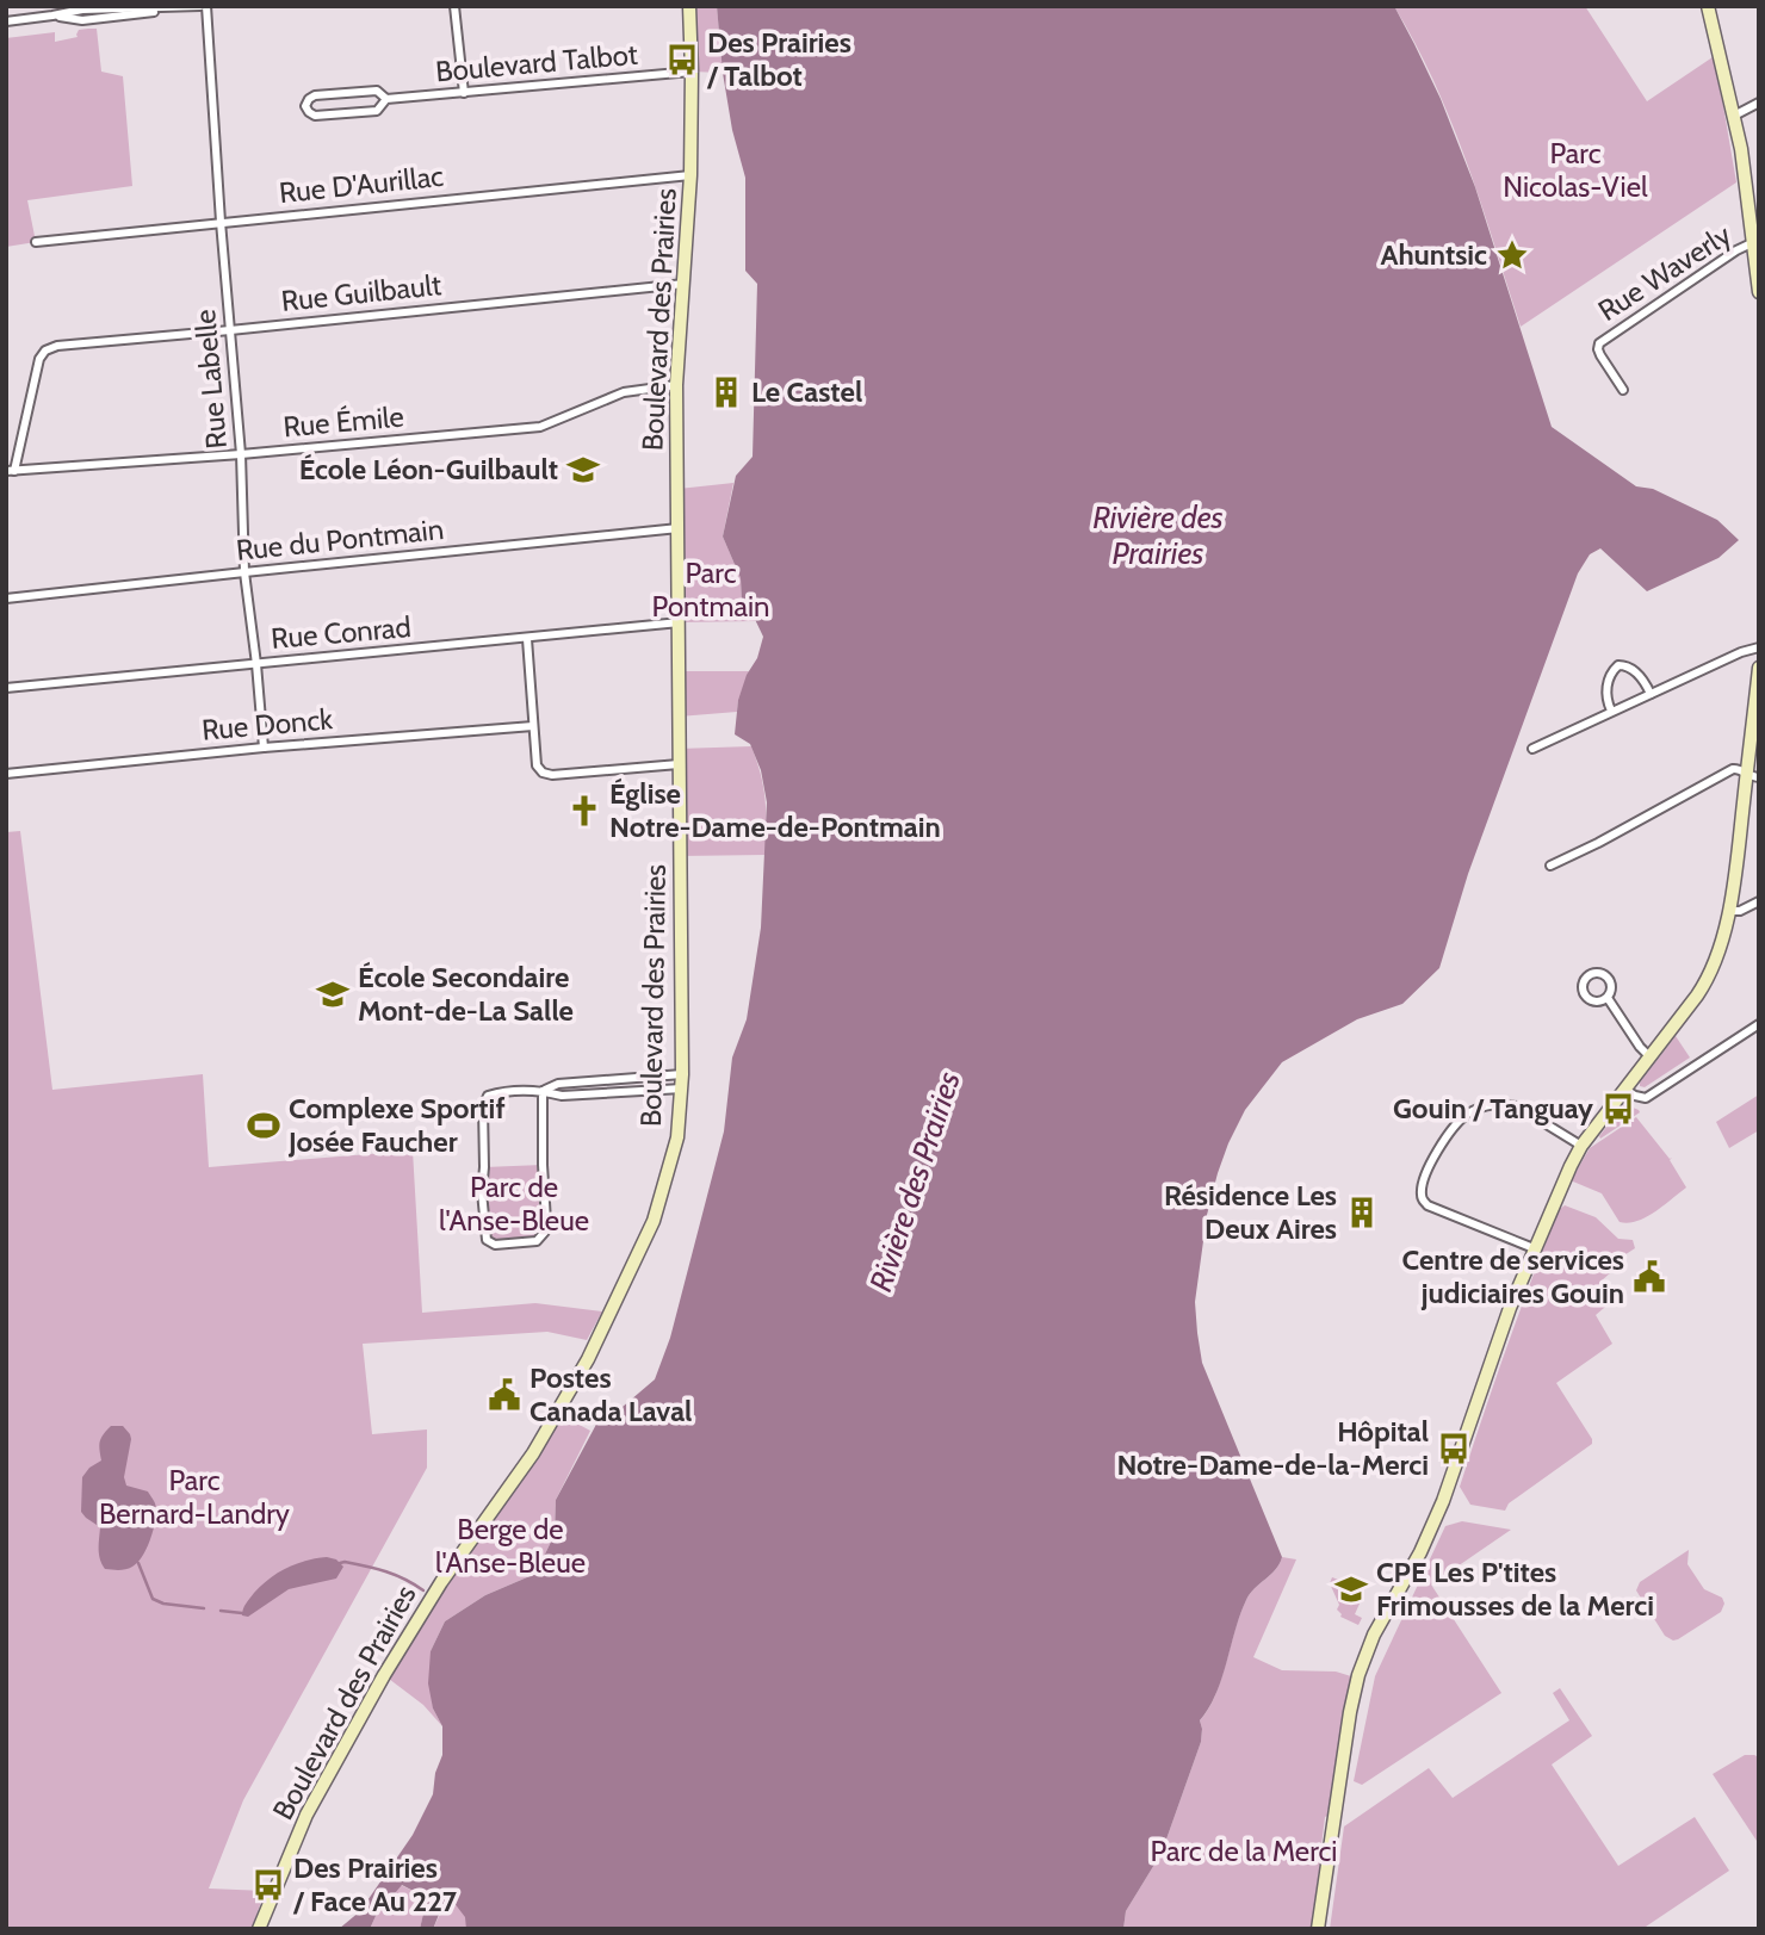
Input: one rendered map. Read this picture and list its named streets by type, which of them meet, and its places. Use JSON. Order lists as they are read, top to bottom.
{
  "streets": {
    "street": [
      "Boulevard Talbot",
      "Rue D'Aurillac",
      "Rue Waverly",
      "Rue Guilbault",
      "Boulevard des Prairies",
      "Rue Labelle",
      "Rue Émile",
      "Rue du Pontmain",
      "Rue Conrad",
      "Rue Donck"
    ]
  },
  "crossings": [
    ["Boulevard Talbot", "Boulevard des Prairies"],
    ["Rue D'Aurillac", "Boulevard des Prairies"],
    ["Rue D'Aurillac", "Rue Labelle"],
    ["Rue Guilbault", "Boulevard des Prairies"],
    ["Rue Guilbault", "Rue Labelle"],
    ["Rue Guilbault", "Rue Émile"],
    ["Boulevard des Prairies", "Rue Émile"],
    ["Boulevard des Prairies", "Rue du Pontmain"],
    ["Boulevard des Prairies", "Rue Conrad"],
    ["Rue Labelle", "Rue Émile"],
    ["Rue Labelle", "Rue du Pontmain"],
    ["Rue Labelle", "Rue Conrad"],
    ["Rue Labelle", "Rue Donck"]
  ],
  "water": ["Rivière des Prairies"],
  "parks": [
    "Parc Nicolas-Viel",
    "Parc Pontmain",
    "Parc de l'Anse-Bleue",
    "Parc Bernard-Landry",
    "Berge de l'Anse-Bleue",
    "Parc de la Merci"
  ],
  "places": {
    "bus stop": [
      "Des Prairies / Talbot",
      "Gouin / Tanguay",
      "Hôpital Notre-Dame-de-la-Merci",
      "Des Prairies / Face Au 227"
    ],
    "place": ["Ahuntsic"],
    "building": ["Le Castel", "Résidence Les Deux Aires"],
    "school or university": ["École Léon-Guilbault", "École Secondaire Mont-de-La Salle", "CPE Les P'tites Frimousses de la Merci"],
    "church": ["Église Notre-Dame-de-Pontmain"],
    "sports": ["Complexe Sportif Josée Faucher"],
    "public building": ["Centre de services judiciaires Gouin", "Postes Canada Laval"]
  }
}
